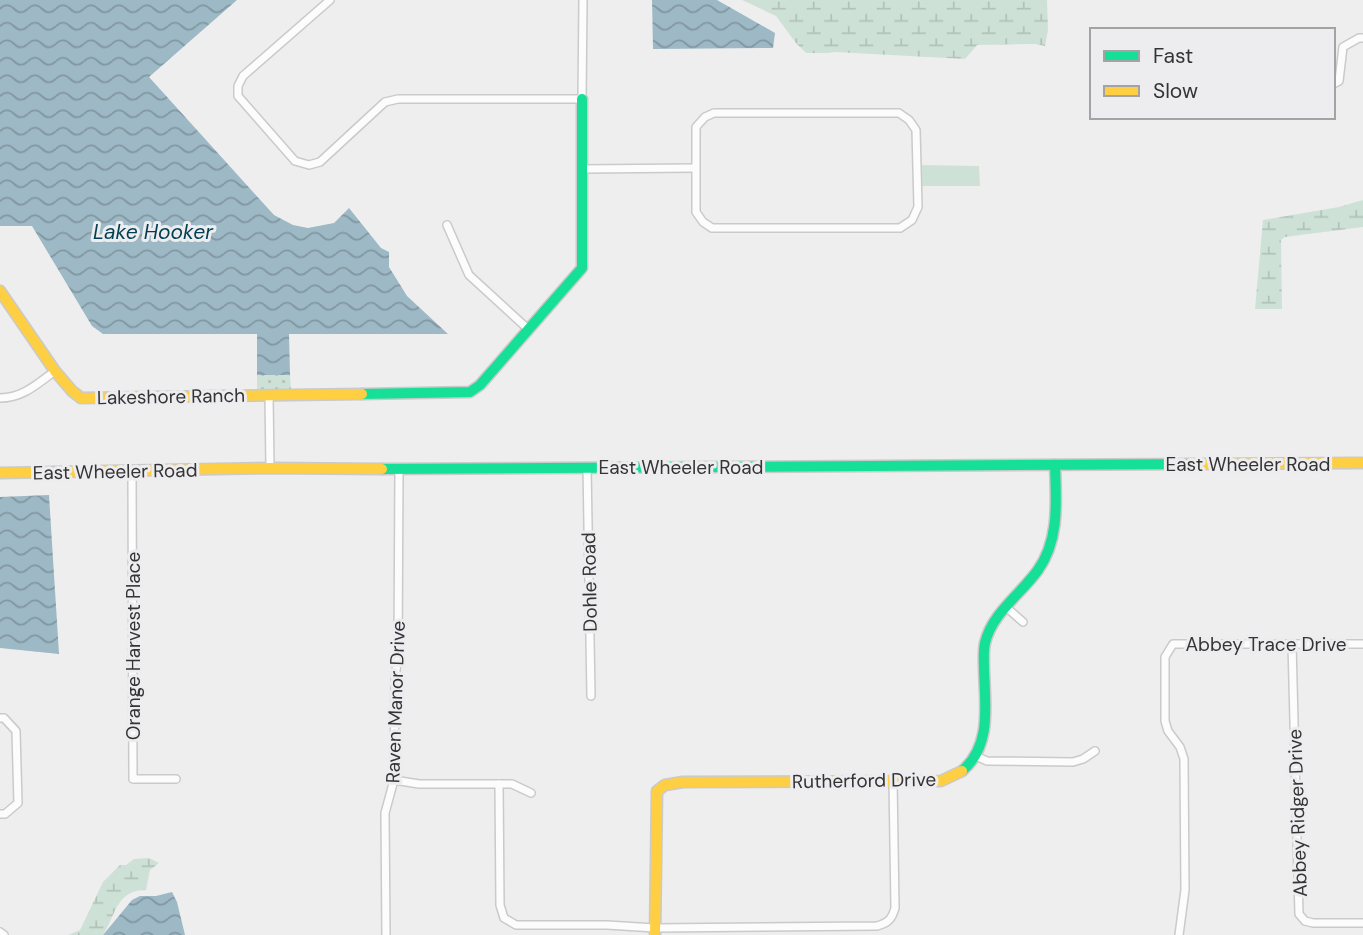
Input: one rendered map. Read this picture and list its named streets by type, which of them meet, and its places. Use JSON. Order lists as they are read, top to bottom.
{
  "streets": {
    "street": [
      "Lakeshore Ranch",
      "East Wheeler Road",
      "Dohle Road",
      "Abbey Trace Drive",
      "Orange Harvest Place",
      "Raven Manor Drive",
      "Rutherford Drive",
      "Abbey Ridger Drive"
    ]
  },
  "crossings": [
    ["East Wheeler Road", "Dohle Road"],
    ["East Wheeler Road", "Orange Harvest Place"],
    ["East Wheeler Road", "Raven Manor Drive"],
    ["Abbey Trace Drive", "Abbey Ridger Drive"]
  ],
  "water": ["Lake Hooker"],
  "legend": ["Fast", "Slow"]
}
